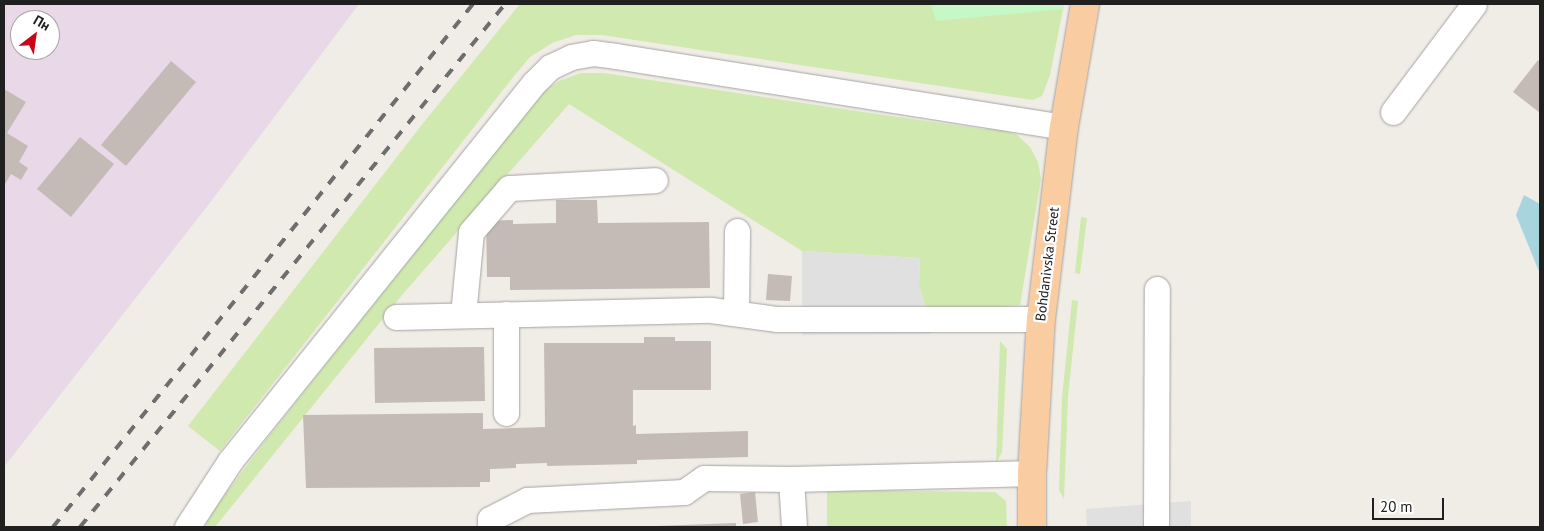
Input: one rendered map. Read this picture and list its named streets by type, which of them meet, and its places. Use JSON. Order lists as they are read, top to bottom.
{
  "streets": {
    "main road": ["Bohdanivska Street"]
  },
  "scale_bar": "20 m",
  "north": "top right"
}
